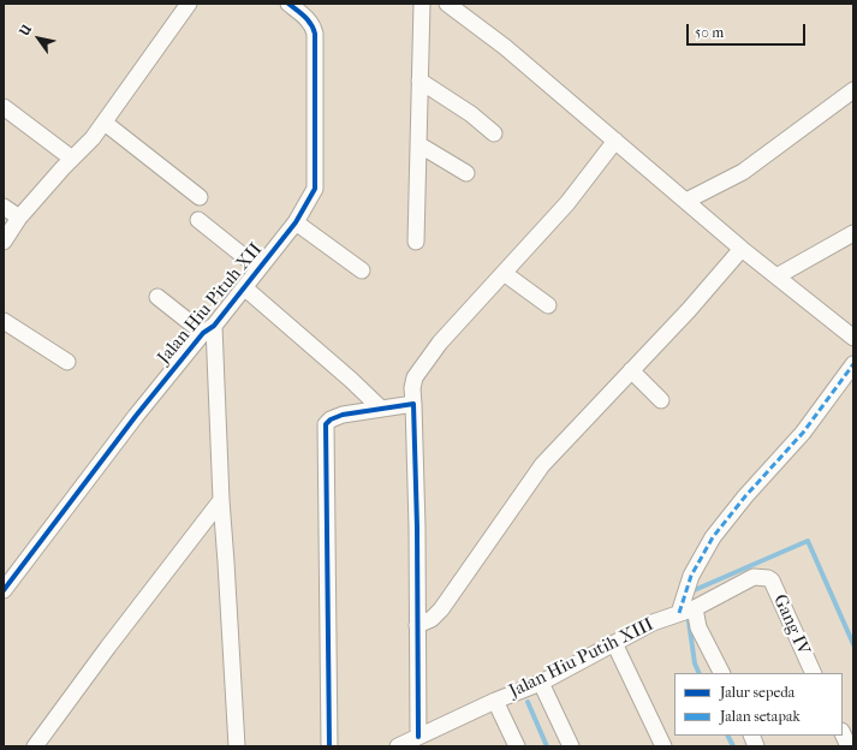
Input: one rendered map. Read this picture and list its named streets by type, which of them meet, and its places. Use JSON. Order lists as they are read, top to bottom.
{
  "streets": {
    "street": ["Jalan Hiu Pituh XII", "Gang IV", "Jalan Hiu Putih XIII"]
  },
  "crossings": [
    ["Gang IV", "Jalan Hiu Putih XIII"]
  ],
  "legend": ["Jalur sepeda", "Jalan setapak"],
  "scale_bar": "50 m",
  "north": "top left"
}
